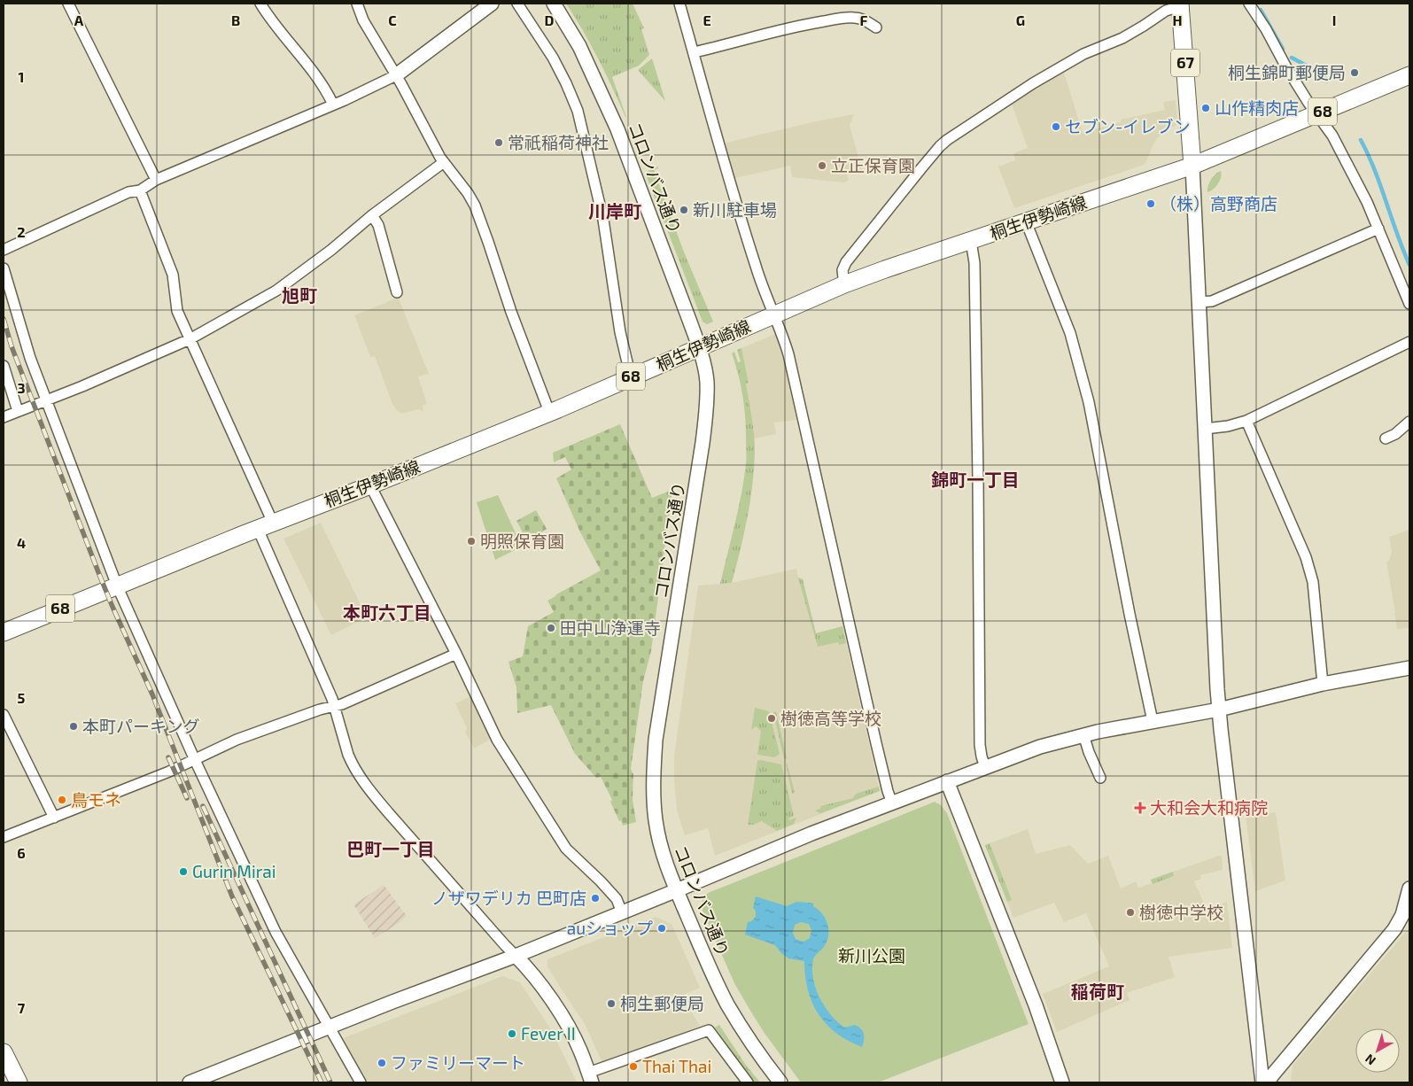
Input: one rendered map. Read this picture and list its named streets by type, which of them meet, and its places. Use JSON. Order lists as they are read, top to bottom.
{
  "streets": {
    "main road": ["67", "68", "桐生伊勢崎線"],
    "street": ["コロンバス通り"]
  },
  "crossings": [
    ["67", "桐生伊勢崎線"],
    ["コロンバス通り", "桐生伊勢崎線"]
  ],
  "districts": [
    "川岸町",
    "旭町",
    "錦町一丁目",
    "本町六丁目",
    "巴町一丁目",
    "稲荷町"
  ],
  "parks": ["新川公園"],
  "places": {
    "other": [
      "桐生錦町郵便局",
      "山作精肉店",
      "セブン-イレブン",
      "常祇稲荷神社",
      "立正保育園",
      "（株）高野商店",
      "新川駐車場",
      "明照保育園",
      "田中山浄運寺",
      "樹徳高等学校",
      "本町パーキング",
      "鳥モネ",
      "Gurin Mirai",
      "ノザワデリカ 巴町店",
      "樹徳中学校",
      "auショップ",
      "桐生郵便局",
      "Fever II",
      "ファミリーマート",
      "Thai Thai"
    ],
    "health": ["大和会大和病院"]
  },
  "north": "bottom left",
  "grid": {
    "columns": [
      "A",
      "B",
      "C",
      "D",
      "E",
      "F",
      "G",
      "H",
      "I"
    ],
    "rows": [
      "1",
      "2",
      "3",
      "4",
      "5",
      "6",
      "7"
    ]
  }
}
